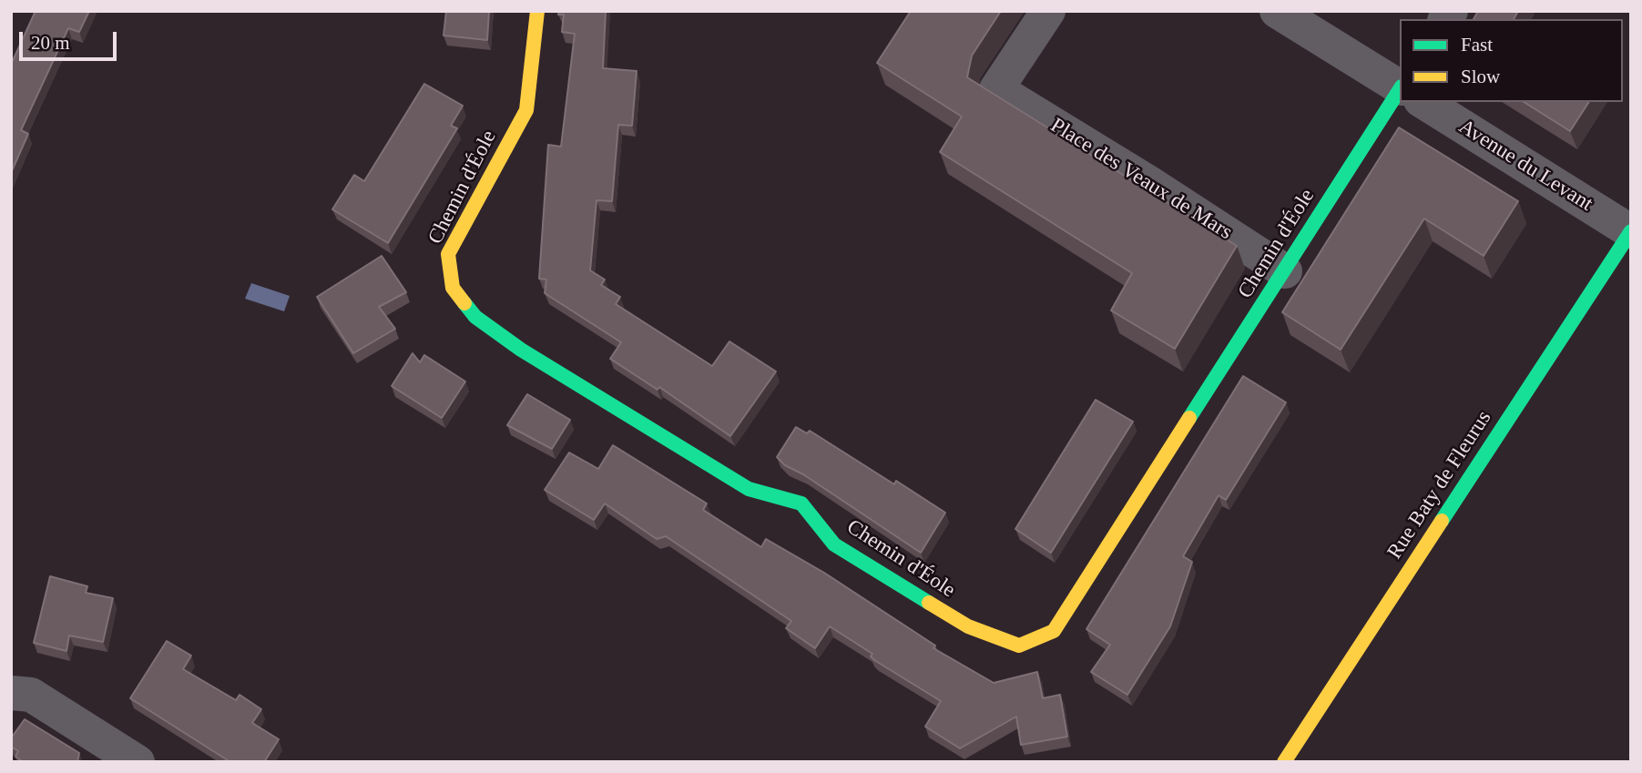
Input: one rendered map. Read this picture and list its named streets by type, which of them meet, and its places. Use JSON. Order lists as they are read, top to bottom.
{
  "streets": {
    "street": [
      "Avenue du Levant",
      "Place des Veaux de Mars",
      "Chemin d'Éole",
      "Rue Baty de Fleurus"
    ]
  },
  "crossings": [
    ["Avenue du Levant", "Rue Baty de Fleurus"],
    ["Place des Veaux de Mars", "Chemin d'Éole"]
  ],
  "legend": ["Fast", "Slow"],
  "scale_bar": "20 m"
}
